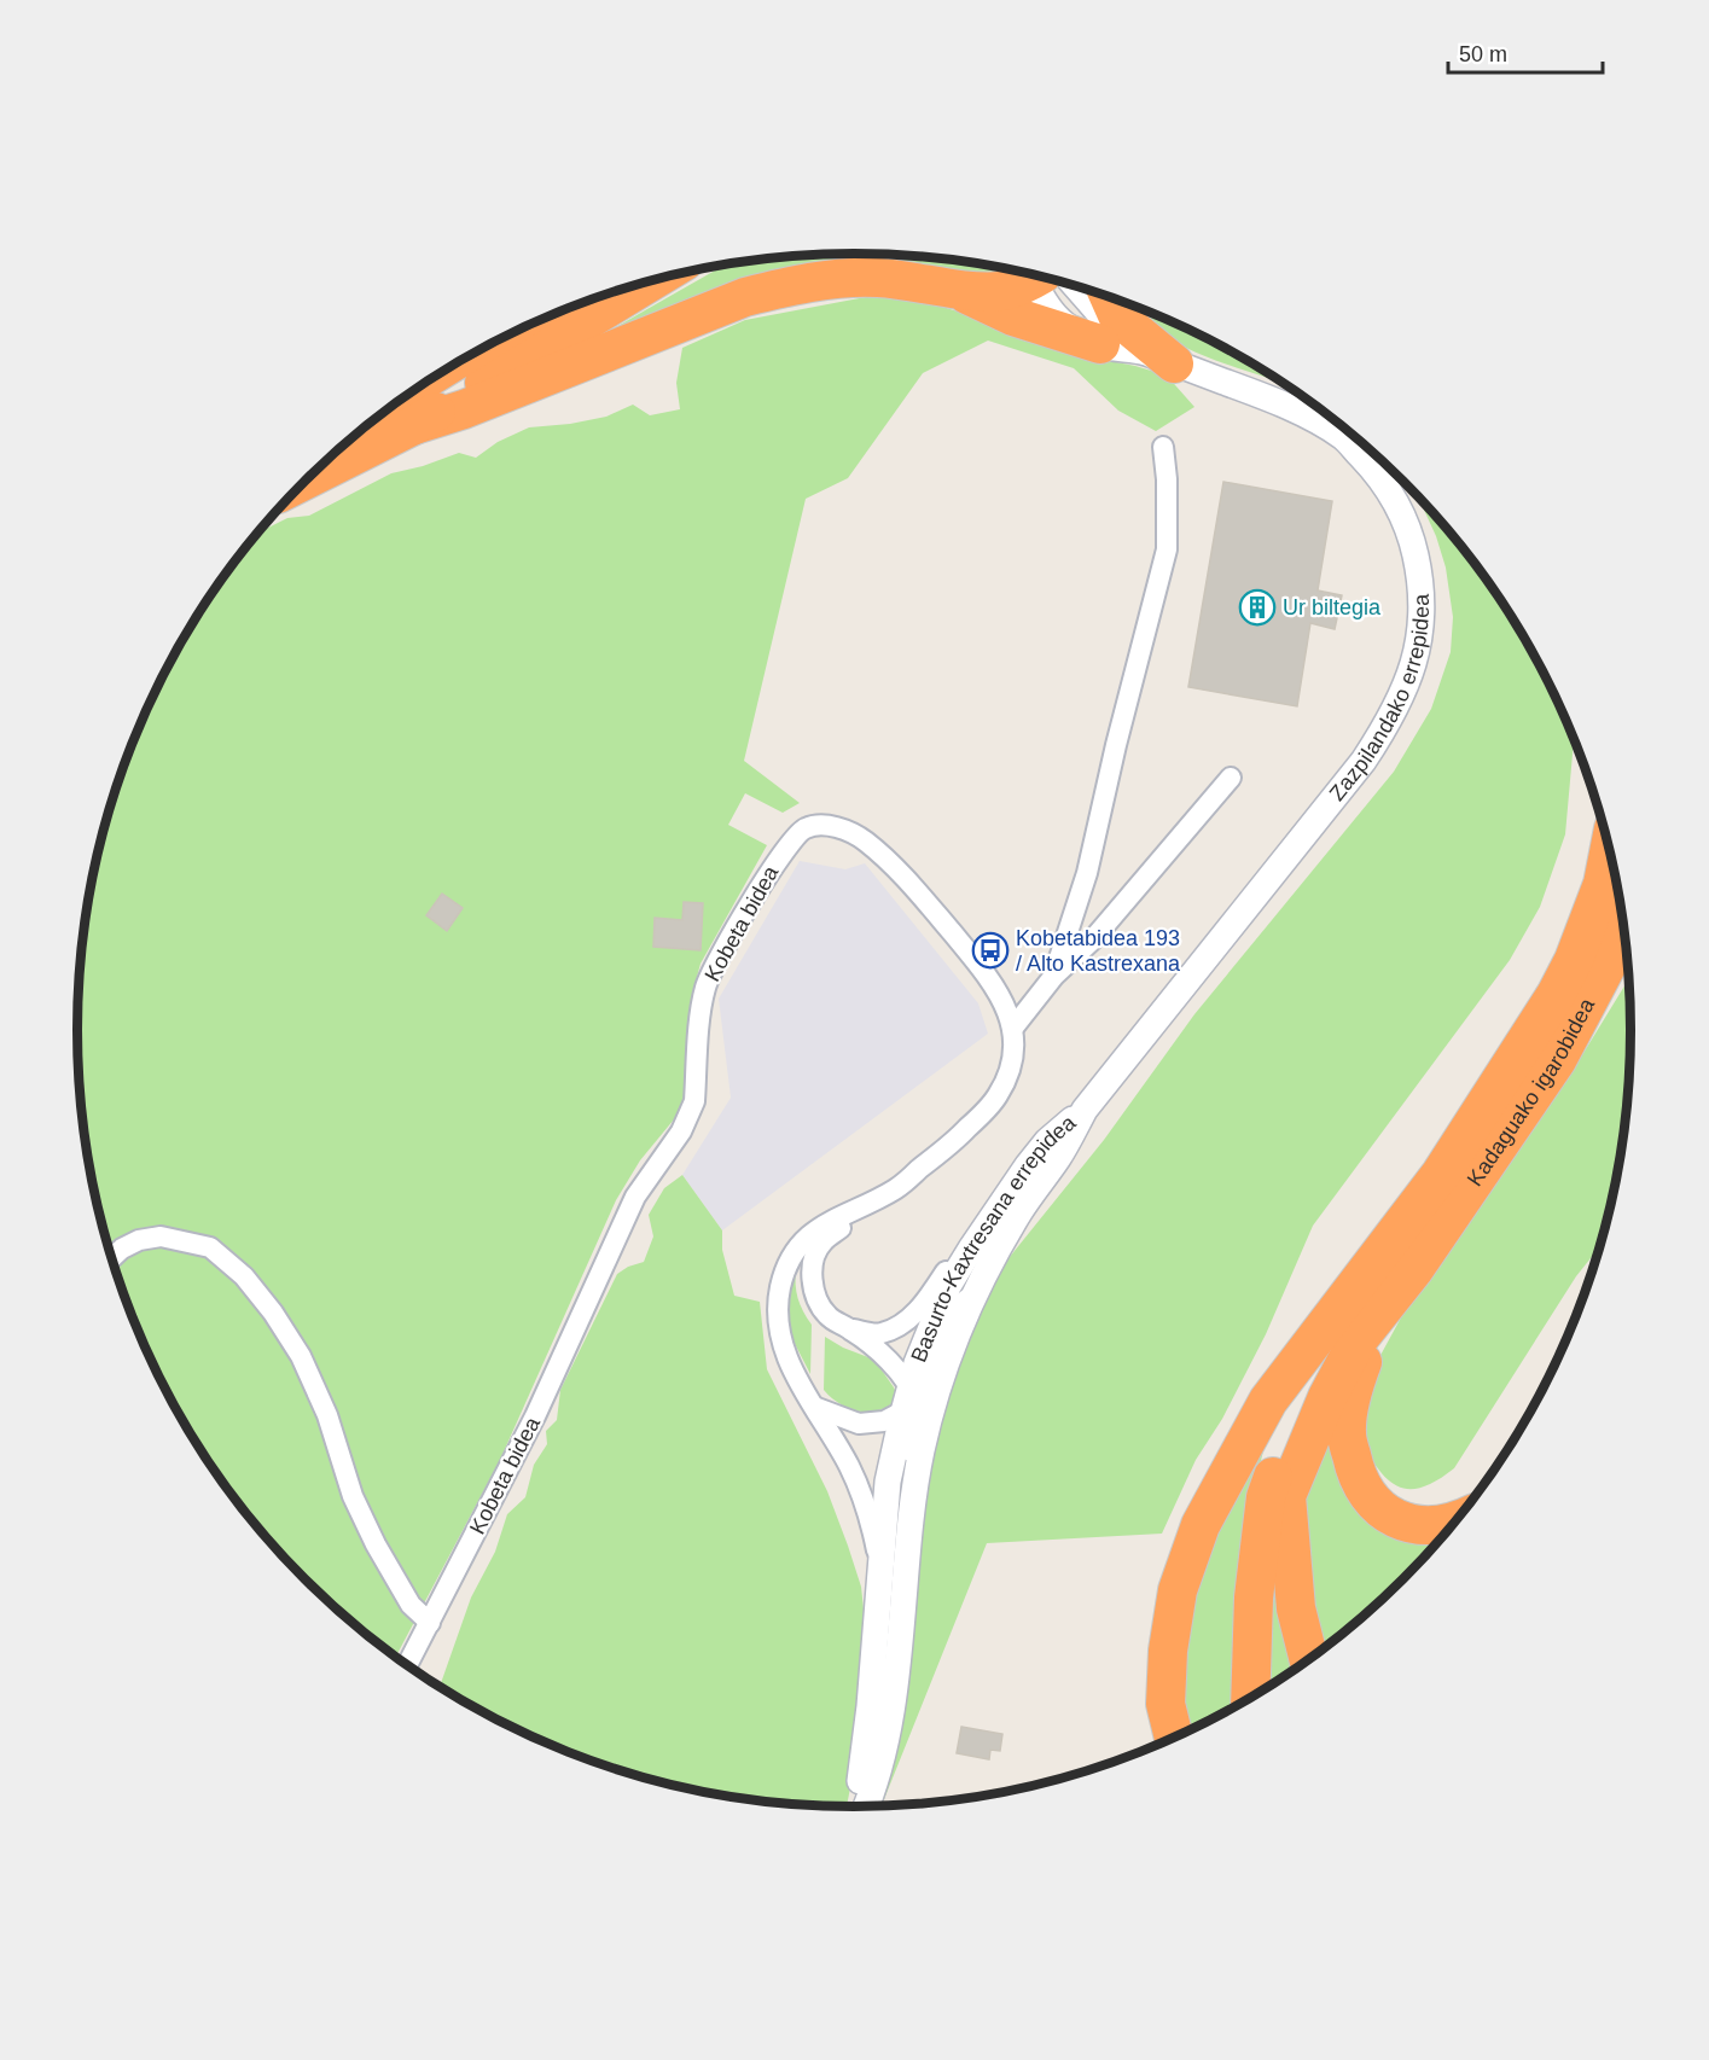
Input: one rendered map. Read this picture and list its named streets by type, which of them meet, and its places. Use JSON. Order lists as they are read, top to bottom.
{
  "streets": {
    "highway": ["Kadaguako igarobidea"],
    "street": ["Zazpilandako errepidea", "Kobeta bidea", "Basurto-Kaxtresana errepidea"]
  },
  "crossings": [
    ["Zazpilandako errepidea", "Basurto-Kaxtresana errepidea"]
  ],
  "places": {
    "building": ["Ur biltegia"],
    "bus stop": ["Kobetabidea 193 / Alto Kastrexana"]
  },
  "scale_bar": "50 m"
}
